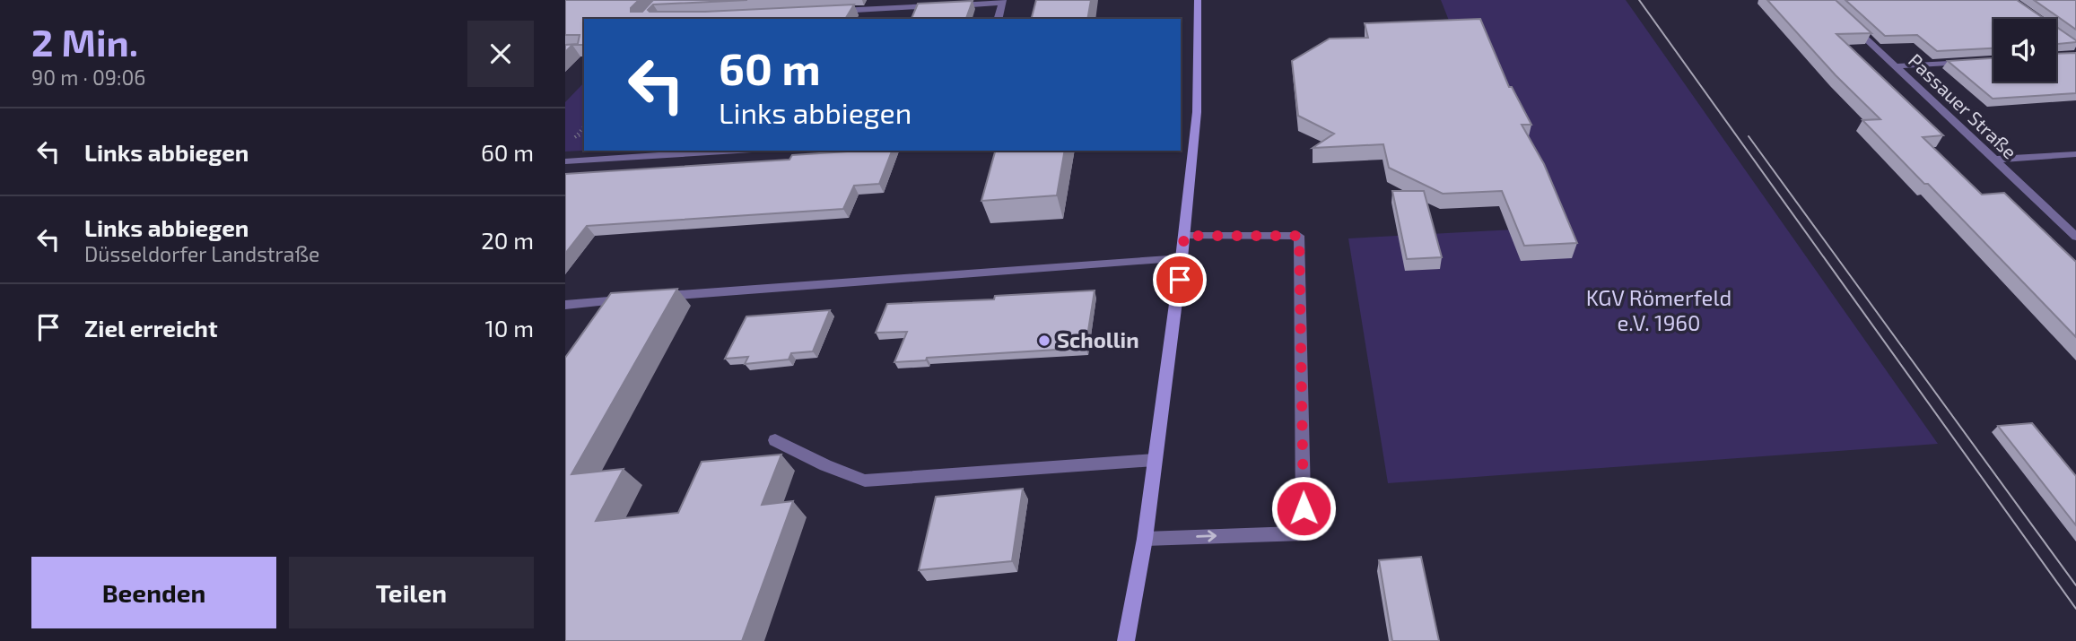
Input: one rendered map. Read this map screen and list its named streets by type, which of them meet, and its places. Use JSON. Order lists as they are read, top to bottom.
{
  "streets": {
    "street": ["Passauer Straße"]
  },
  "parks": ["KGV Römerfeld e.V. 1960"],
  "places": ["Schollin"],
  "page": {
    "heading": ["2 Min.", "90 m · 09:06"],
    "turn": ["60 m", "Links abbiegen"],
    "list": [
      {
        "name": "Links abbiegen",
        "value": "60 m"
      },
      {
        "name": "Links abbiegen",
        "note": "Düsseldorfer Landstraße",
        "value": "20 m"
      },
      {
        "name": "Ziel erreicht",
        "value": "10 m"
      }
    ],
    "buttons": ["Beenden", "Teilen"]
  }
}
